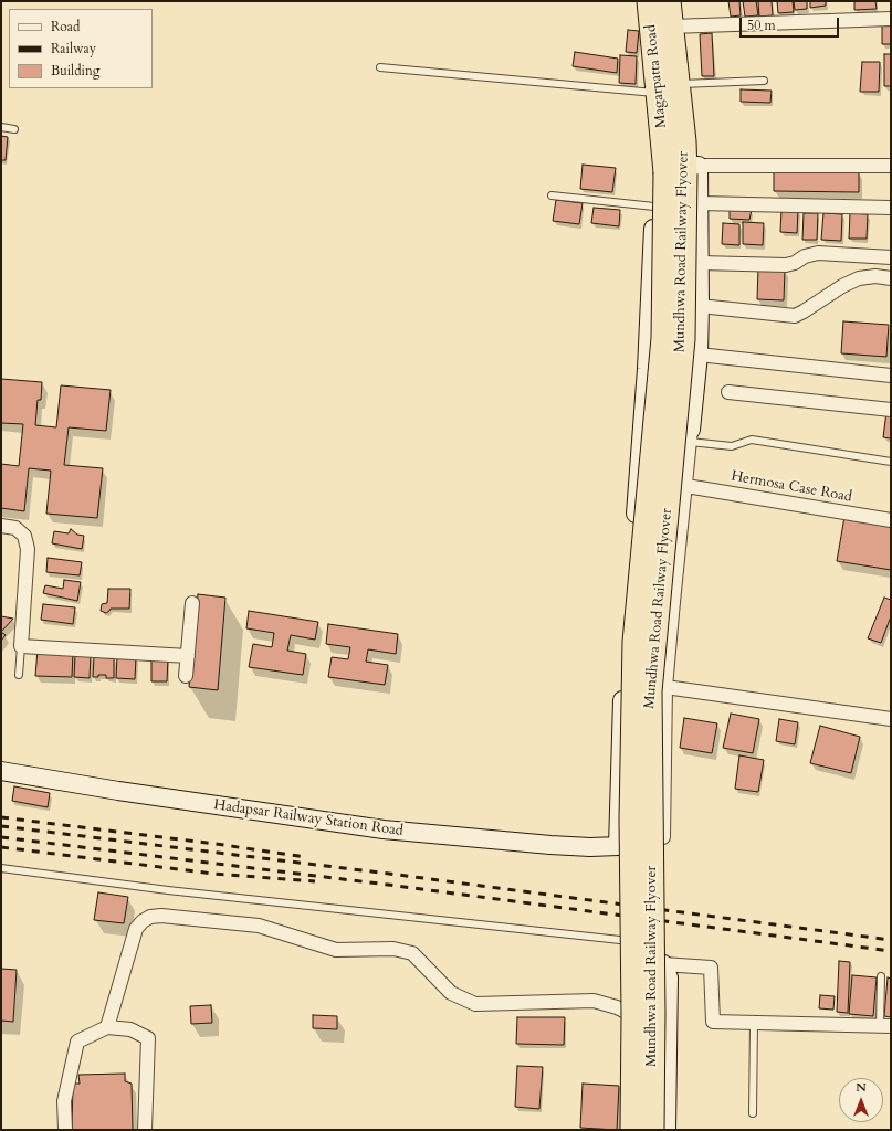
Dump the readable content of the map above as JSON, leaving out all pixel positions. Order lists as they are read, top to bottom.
{
  "streets": {
    "highway": ["Magarpatta Road", "Mundhwa Road Railway Flyover"],
    "street": ["Hermosa Case Road", "Hadapsar Railway Station Road"]
  },
  "crossings": [
    ["Magarpatta Road", "Mundhwa Road Railway Flyover"]
  ],
  "legend": ["Road", "Railway", "Building"],
  "scale_bar": "50 m",
  "north": "top"
}
